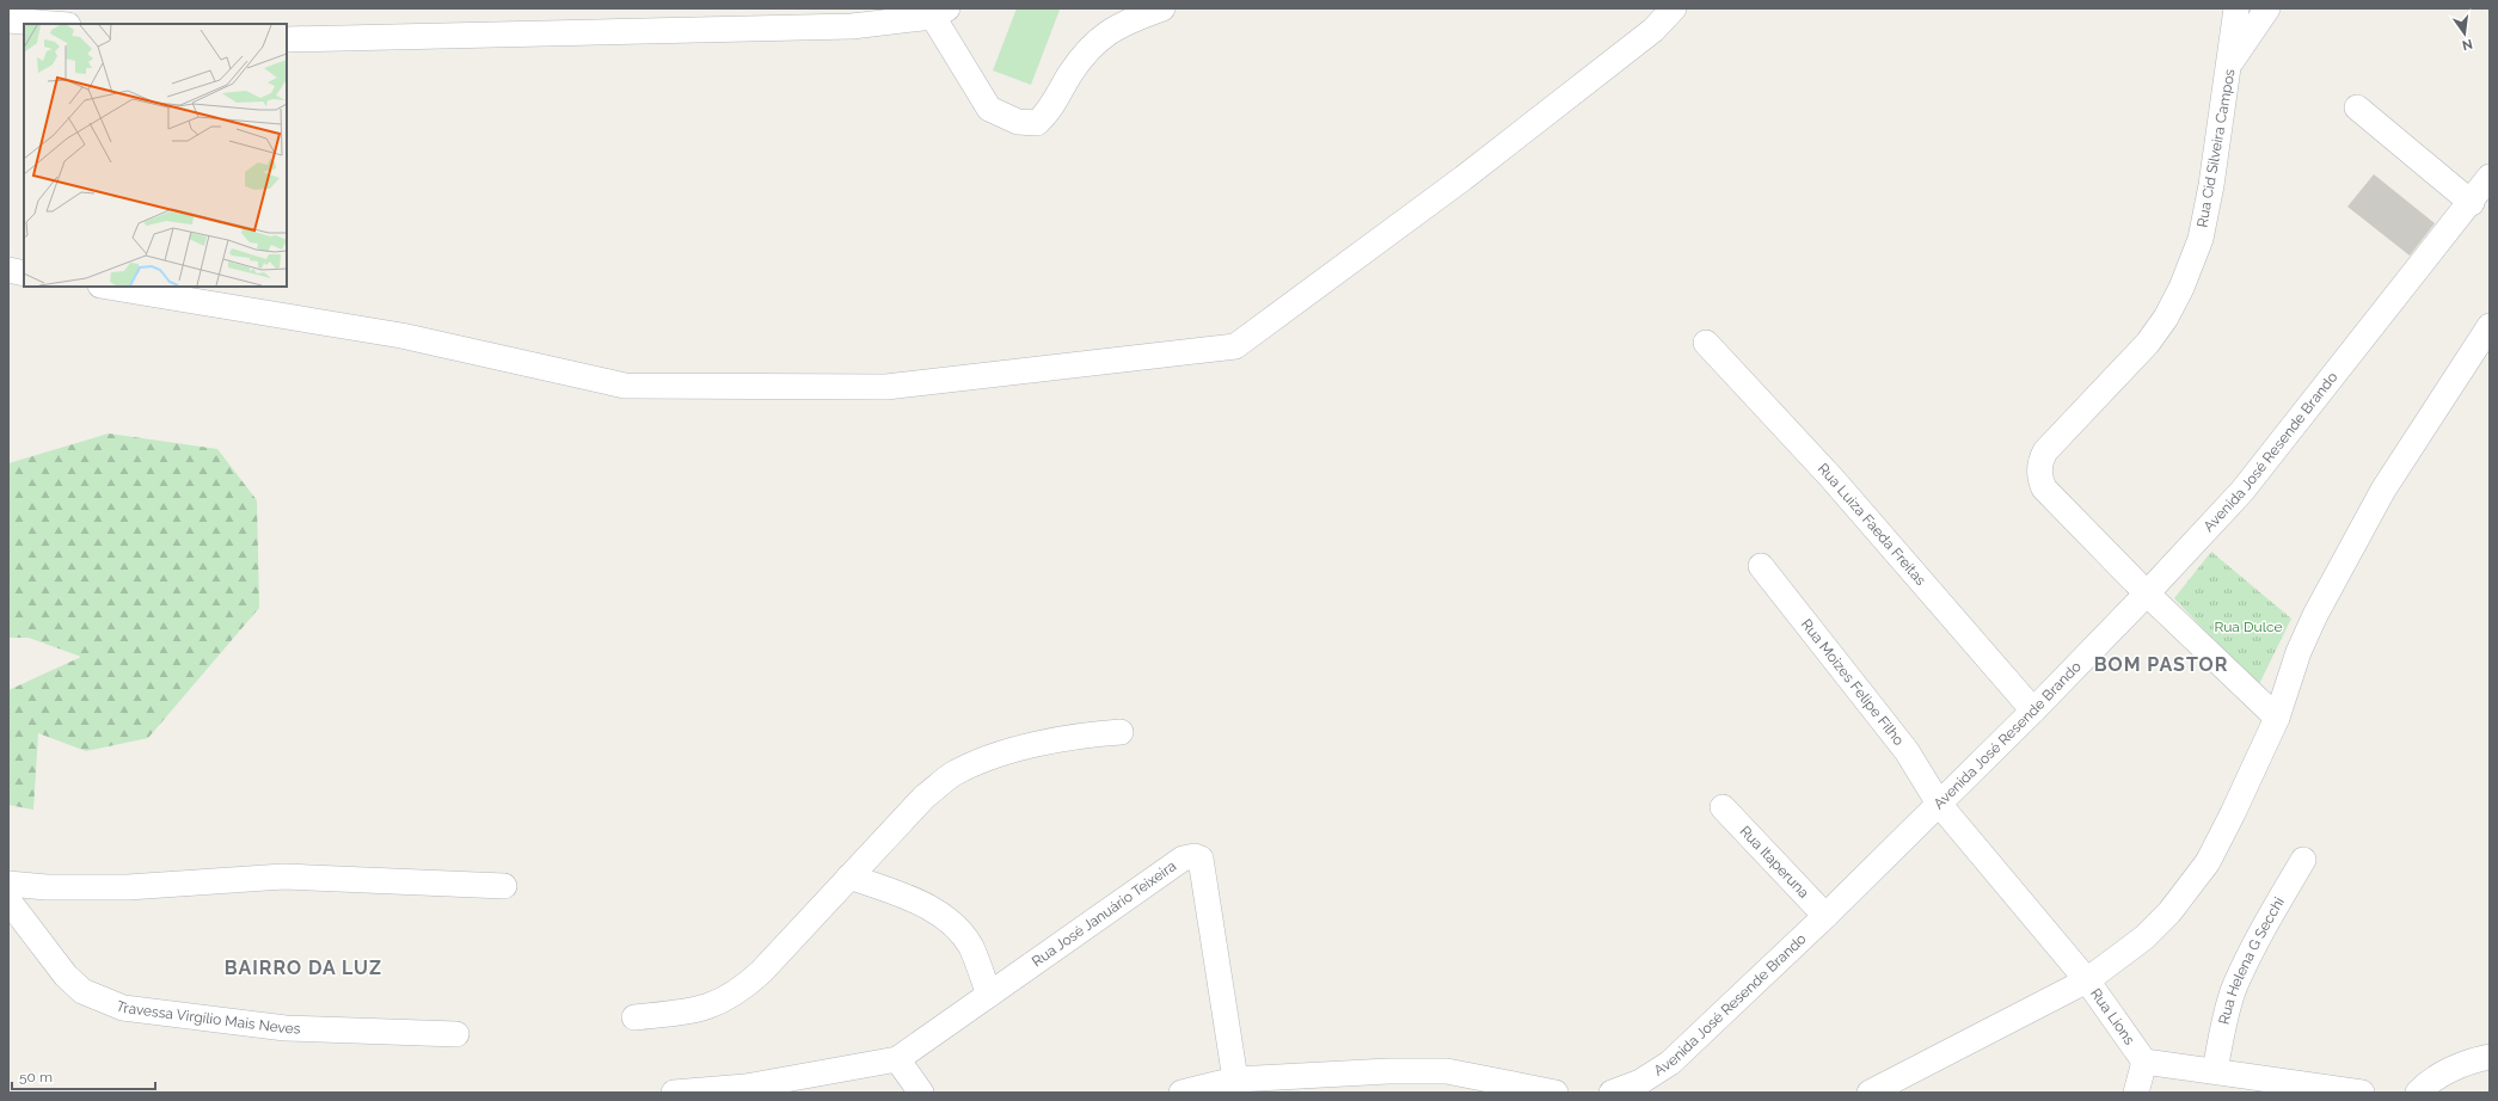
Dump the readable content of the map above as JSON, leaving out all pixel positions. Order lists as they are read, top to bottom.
{
  "streets": {
    "street": [
      "Rua Cid Silveira Campos",
      "Avenida José Resende Brando",
      "Rua Luiza Faeda Freitas",
      "Rua Moizes Felipe Filho",
      "Rua Itaperuna",
      "Rua José Januário Teixeira",
      "Rua Helena G Secchi",
      "Travessa Virgílio Mais Neves",
      "Rua Lions"
    ]
  },
  "crossings": [
    ["Rua Cid Silveira Campos", "Avenida José Resende Brando"],
    ["Avenida José Resende Brando", "Rua Luiza Faeda Freitas"],
    ["Avenida José Resende Brando", "Rua Moizes Felipe Filho"],
    ["Avenida José Resende Brando", "Rua Itaperuna"],
    ["Avenida José Resende Brando", "Rua Lions"],
    ["Rua Moizes Felipe Filho", "Rua Lions"]
  ],
  "districts": ["BOM PASTOR", "BAIRRO DA LUZ"],
  "parks": ["Rua Dulce"],
  "scale_bar": "50 m",
  "north": "bottom"
}
